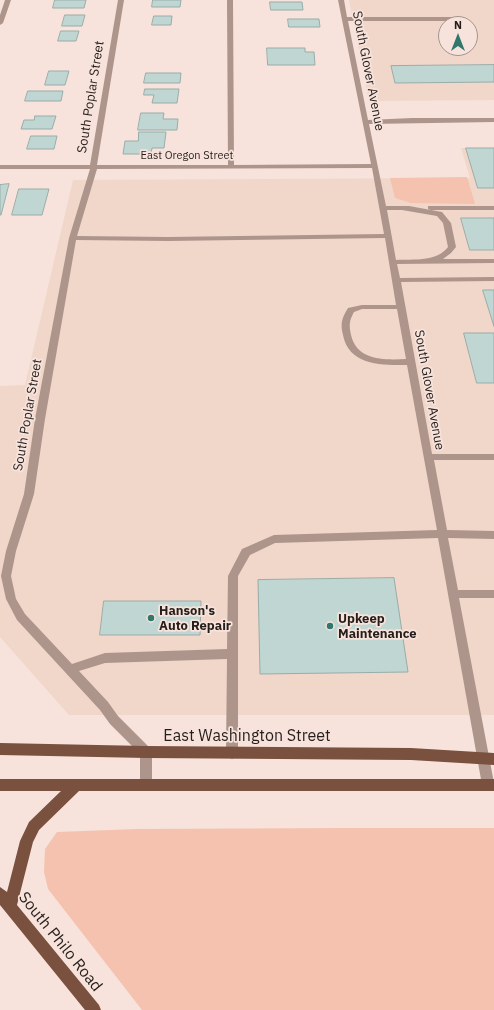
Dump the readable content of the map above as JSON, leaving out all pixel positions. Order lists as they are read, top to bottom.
{
  "streets": {
    "main road": ["East Washington Street", "South Philo Road"],
    "street": ["South Glover Avenue", "South Poplar Street", "East Oregon Street"]
  },
  "crossings": [
    ["South Glover Avenue", "East Oregon Street"],
    ["South Glover Avenue", "East Washington Street"],
    ["South Poplar Street", "East Oregon Street"],
    ["South Poplar Street", "East Washington Street"]
  ],
  "places": ["Hanson's Auto Repair", "Upkeep Maintenance"],
  "north": "top"
}
